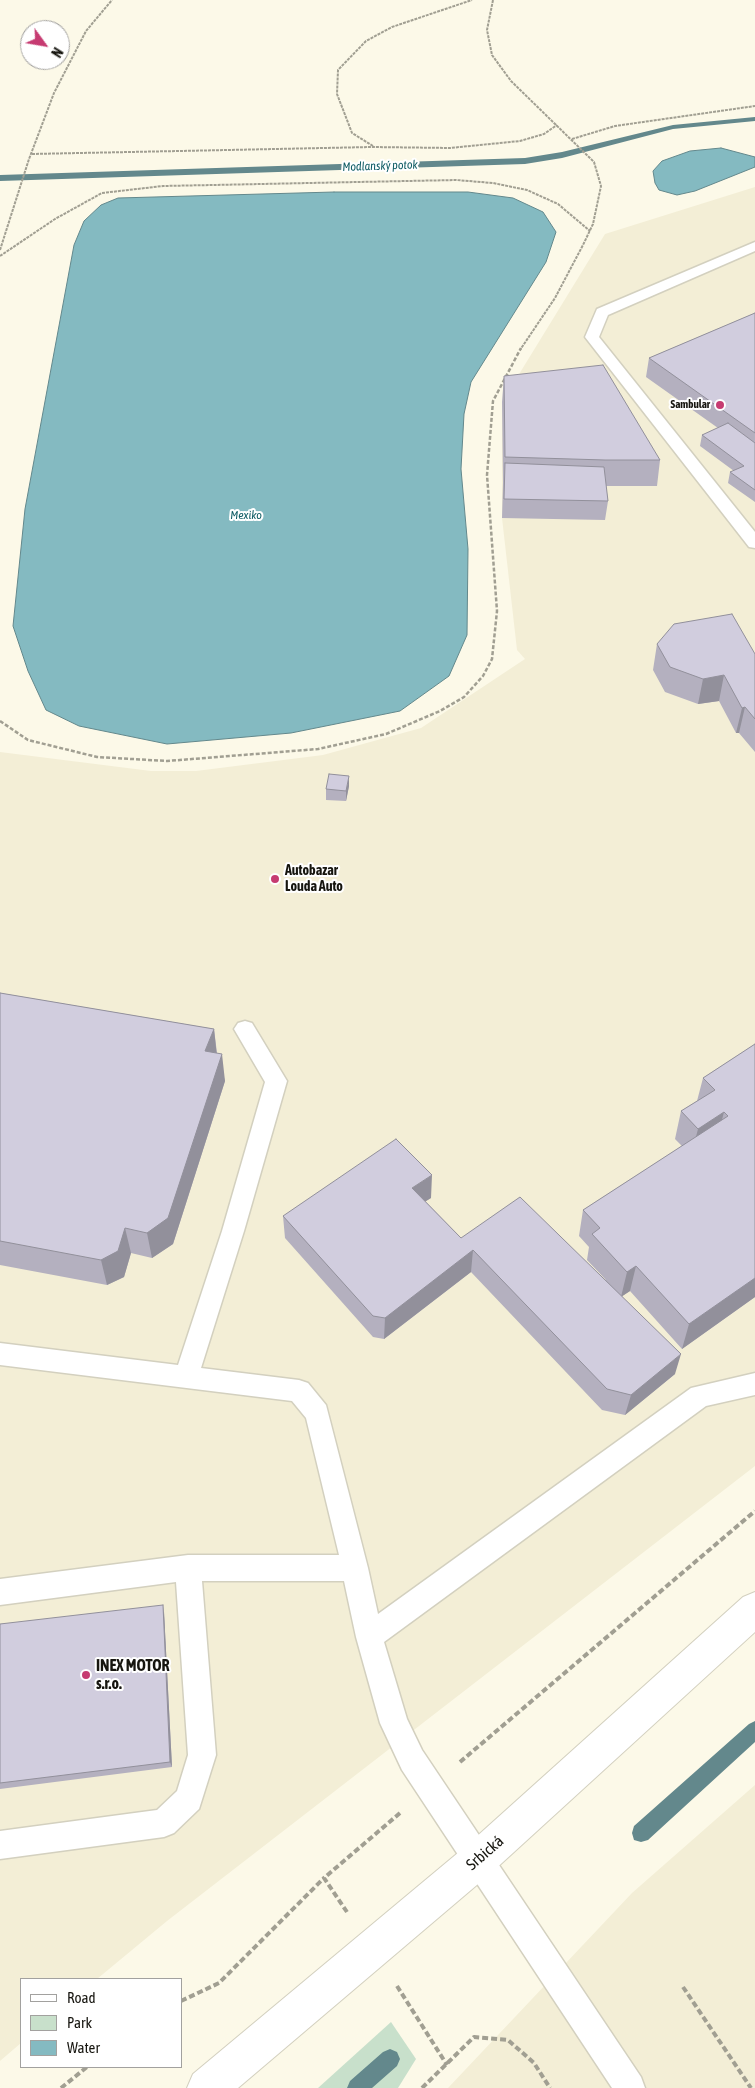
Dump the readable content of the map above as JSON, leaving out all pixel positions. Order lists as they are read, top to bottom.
{
  "streets": {
    "street": ["Srbická"]
  },
  "water": ["Modlanský potok", "Mexiko"],
  "places": ["Sambular", "Autobazar Louda Auto", "INEX MOTOR s.r.o."],
  "legend": ["Road", "Park", "Water"],
  "north": "bottom right"
}
